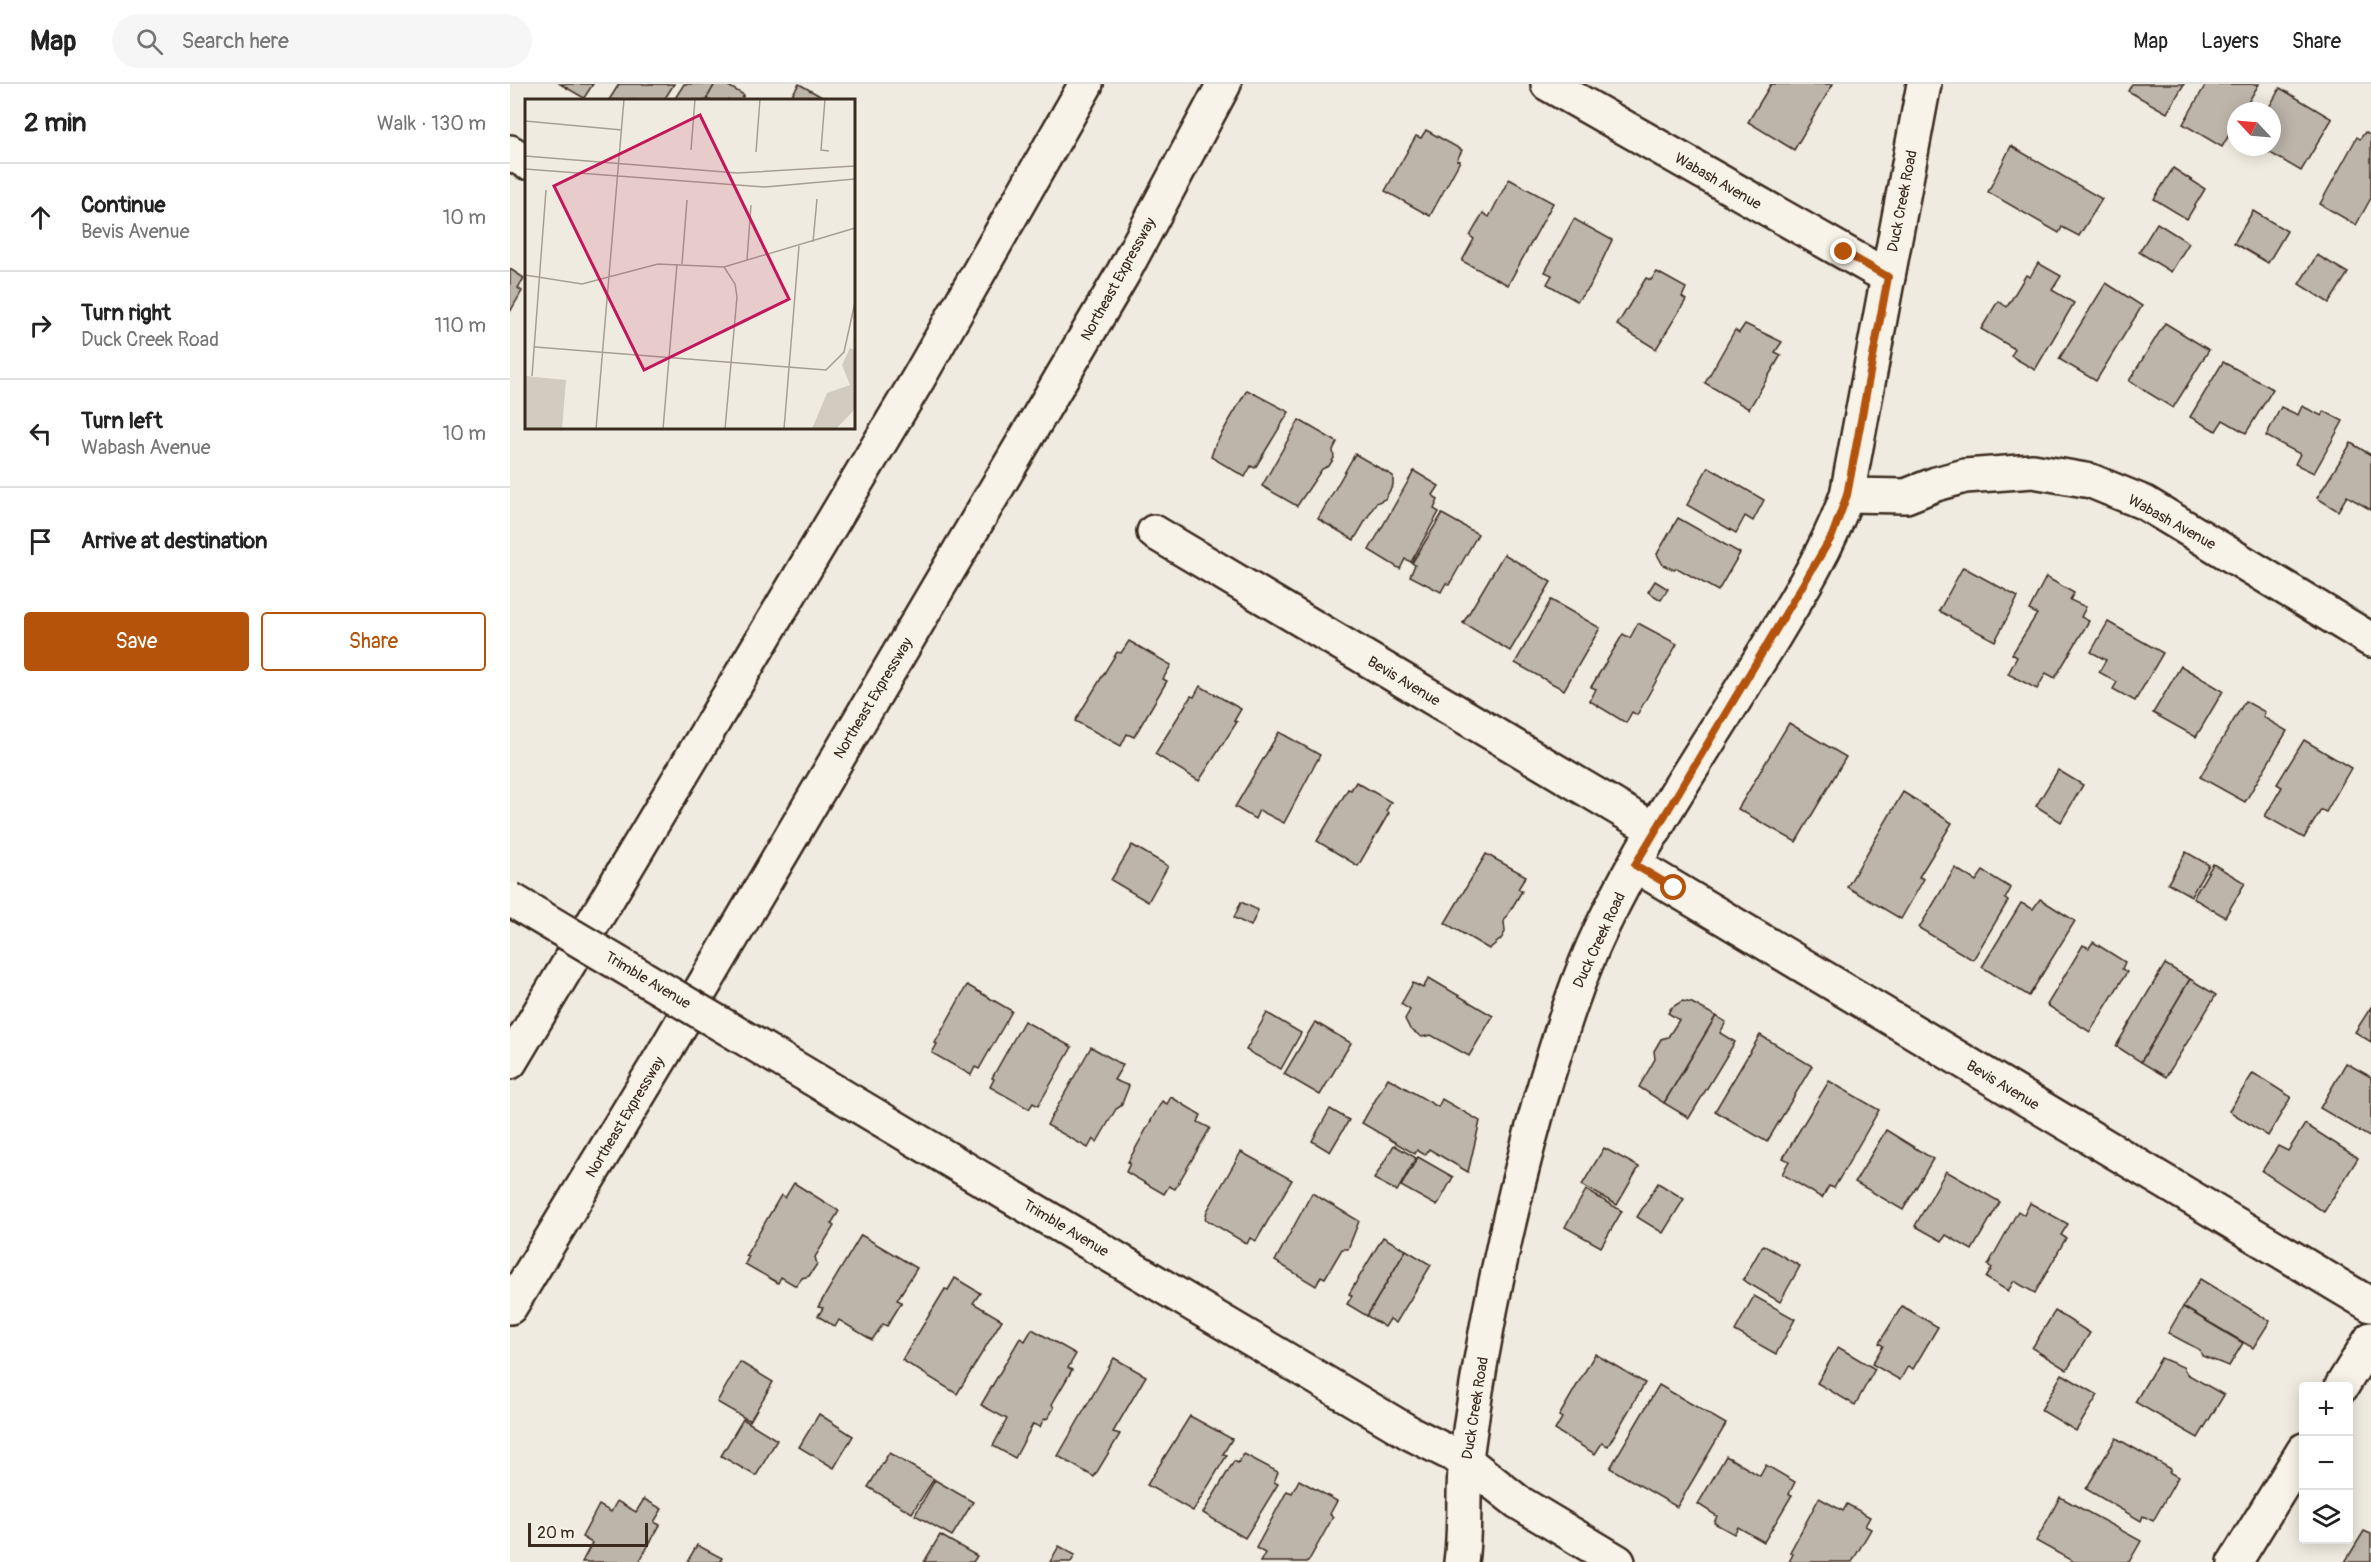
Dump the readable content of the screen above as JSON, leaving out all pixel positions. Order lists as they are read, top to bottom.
{
  "streets": {
    "main road": [
      "Wabash Avenue",
      "Duck Creek Road",
      "Northeast Expressway",
      "Bevis Avenue",
      "Trimble Avenue"
    ]
  },
  "crossings": [
    ["Wabash Avenue", "Duck Creek Road"],
    ["Duck Creek Road", "Bevis Avenue"],
    ["Duck Creek Road", "Trimble Avenue"]
  ],
  "scale_bar": "20 m",
  "north": "top left",
  "page": {
    "header": "Map",
    "search": "Search here",
    "nav": ["Map", "Layers", "Share"],
    "heading": ["2 min", "Walk · 130 m"],
    "list": [
      ["Continue", "Bevis Avenue", "10 m"],
      ["Turn right", "Duck Creek Road", "110 m"],
      ["Turn left", "Wabash Avenue", "10 m"],
      "Arrive at destination"
    ],
    "buttons": ["Save", "Share"],
    "map_buttons": ["+", "−"],
    "scale": "20 m"
  }
}
